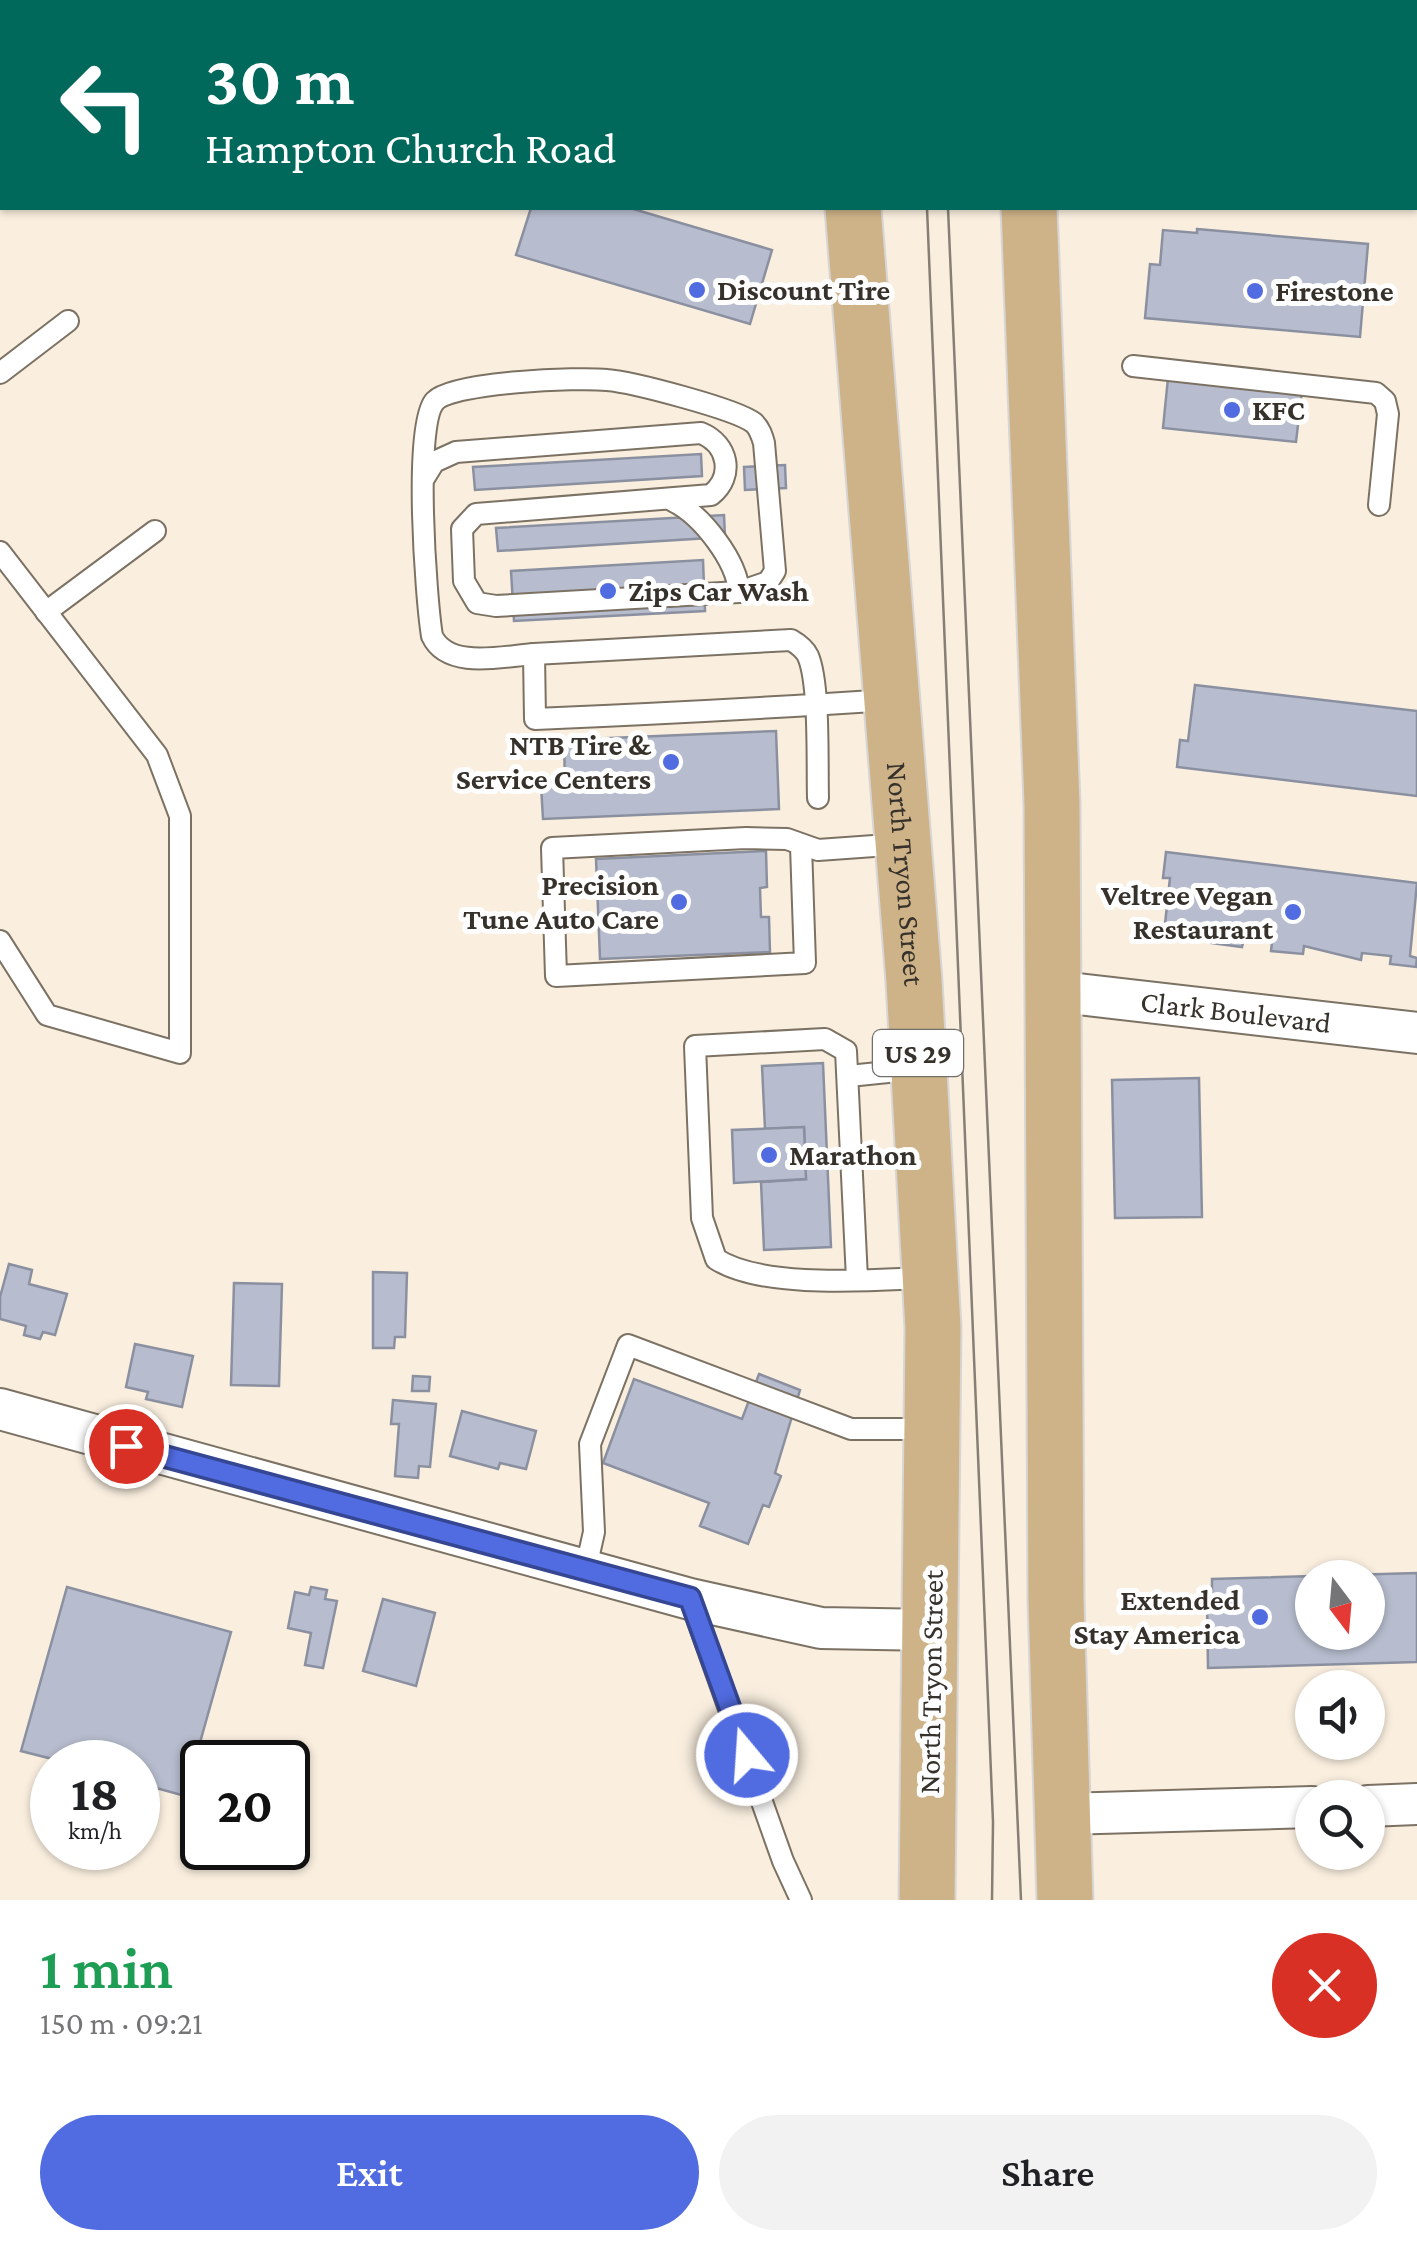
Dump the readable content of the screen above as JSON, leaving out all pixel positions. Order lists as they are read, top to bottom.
{
  "streets": {
    "main road": ["North Tryon Street", "US 29"],
    "street": ["Clark Boulevard"]
  },
  "places": [
    "Discount Tire",
    "Firestone",
    "KFC",
    "Zips Car Wash",
    "NTB Tire & Service Centers",
    "Precision Tune Auto Care",
    "Veltree Vegan Restaurant",
    "Marathon",
    "Extended Stay America"
  ],
  "north": "bottom",
  "page": {
    "turn": ["30 m", "Hampton Church Road"],
    "speed": "18 km/h",
    "limit": "20",
    "heading": ["1 min", "150 m · 09:21"],
    "buttons": ["Exit", "Share"]
  }
}
